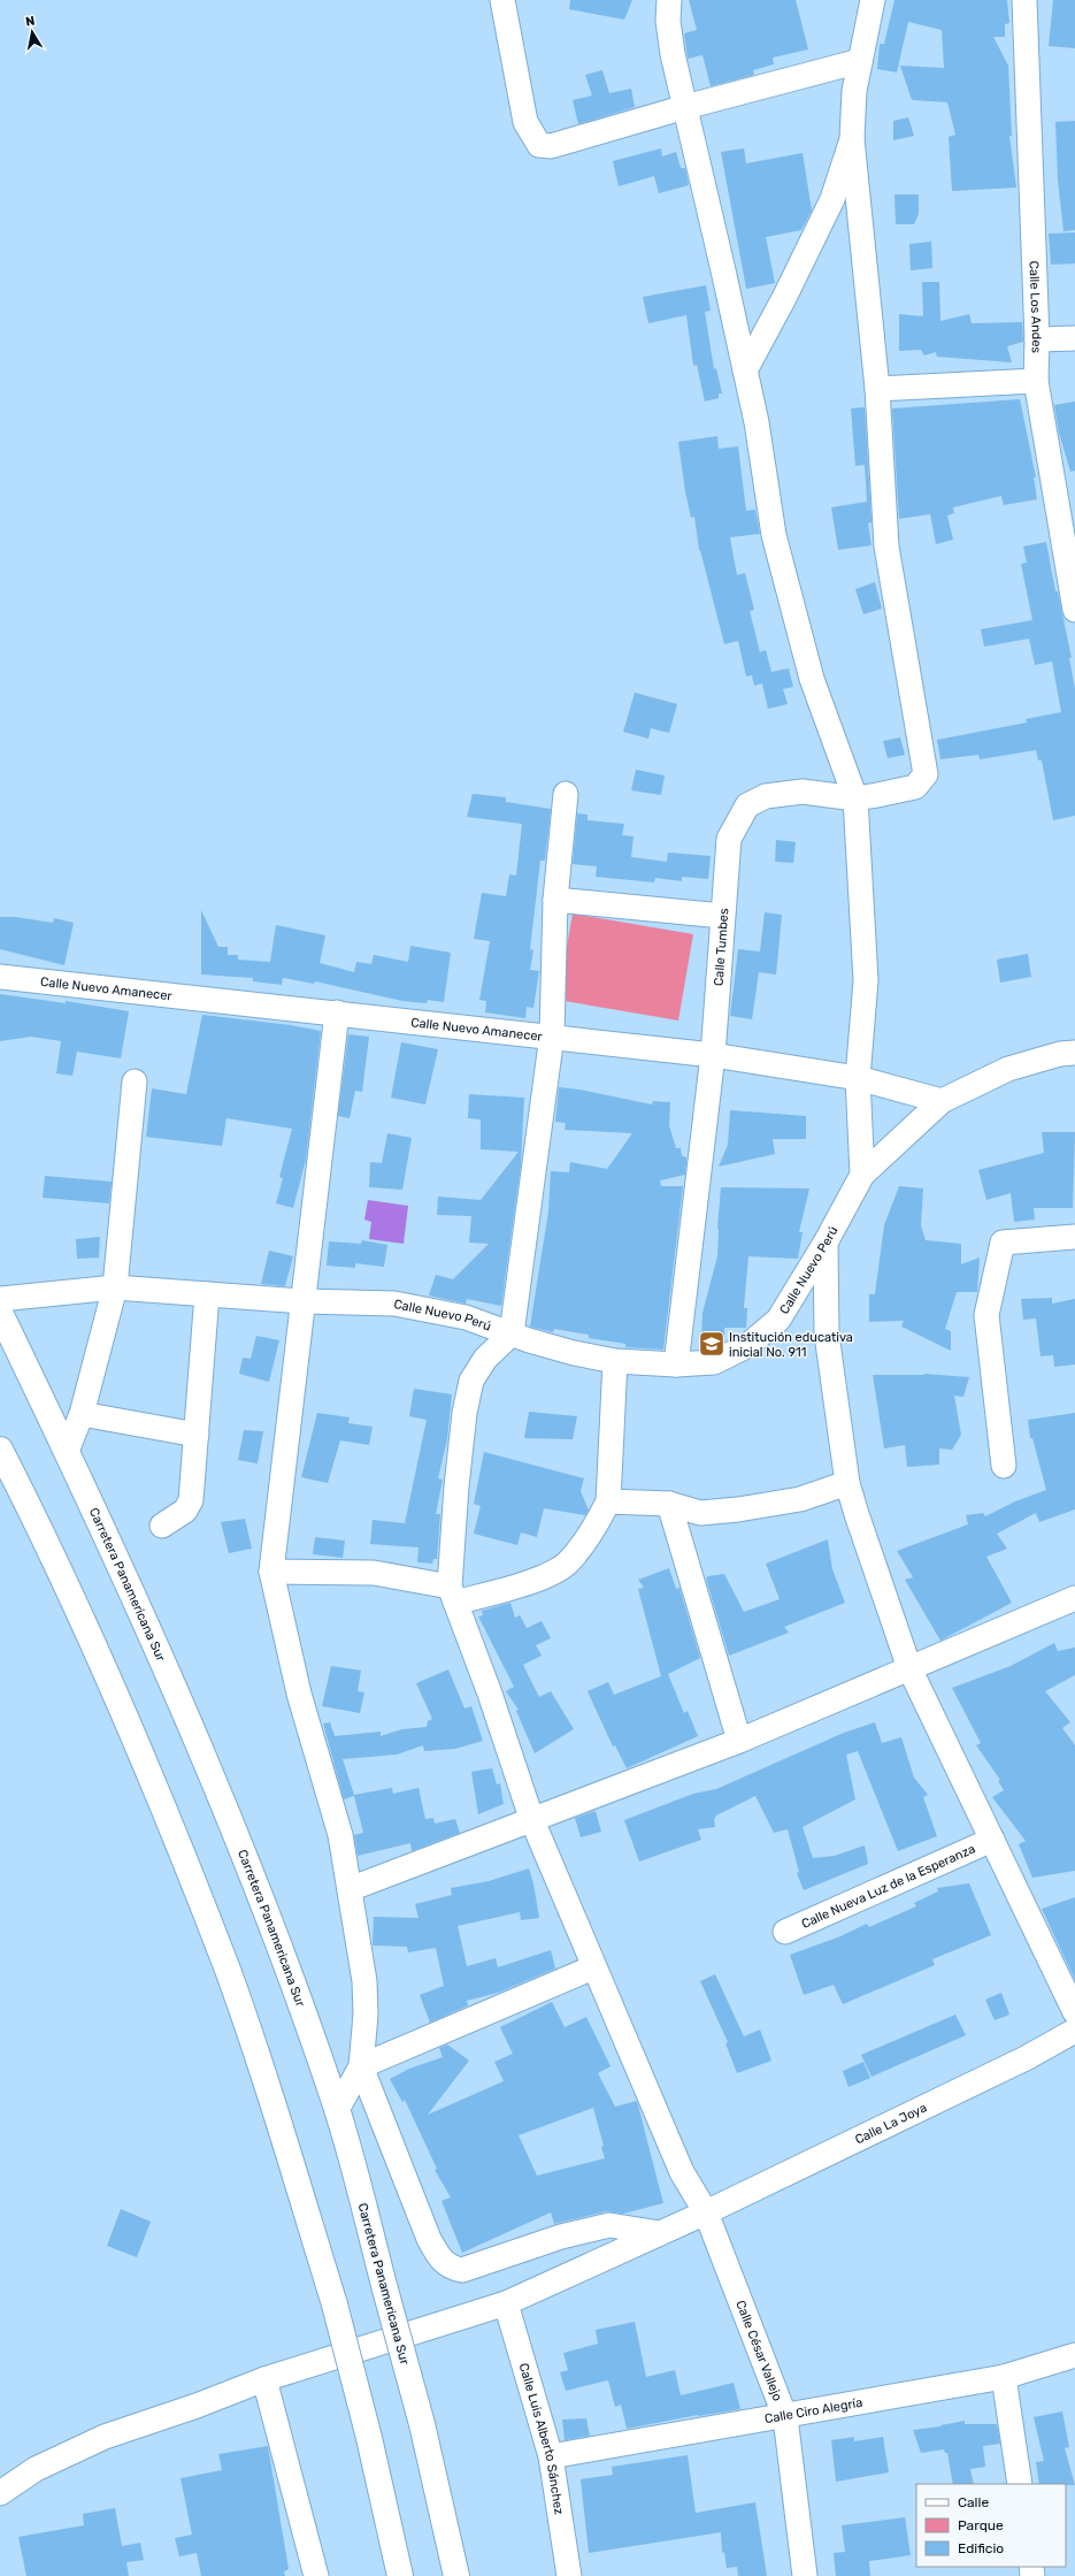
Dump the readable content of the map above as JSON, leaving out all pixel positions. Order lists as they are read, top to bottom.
{
  "streets": {
    "highway": ["Carretera Panamericana Sur"],
    "street": [
      "Calle Los Andes",
      "Calle Tumbes",
      "Calle Nuevo Amanecer",
      "Calle Nuevo Perú",
      "Calle Nueva Luz de la Esperanza",
      "Calle La Joya",
      "Calle César Vallejo",
      "Calle Ciro Alegría",
      "Calle Luis Alberto Sánchez"
    ]
  },
  "crossings": [
    ["Calle Tumbes", "Calle Nuevo Amanecer"],
    ["Calle Tumbes", "Calle Nuevo Perú"],
    ["Calle Nuevo Amanecer", "Calle Nuevo Perú"],
    ["Calle La Joya", "Calle César Vallejo"],
    ["Calle La Joya", "Calle Luis Alberto Sánchez"],
    ["Calle César Vallejo", "Calle Ciro Alegría"],
    ["Calle Ciro Alegría", "Calle Luis Alberto Sánchez"]
  ],
  "places": {
    "school or university": ["Institución educativa inicial No. 911"]
  },
  "legend": ["Calle", "Parque", "Edificio"],
  "north": "top"
}
